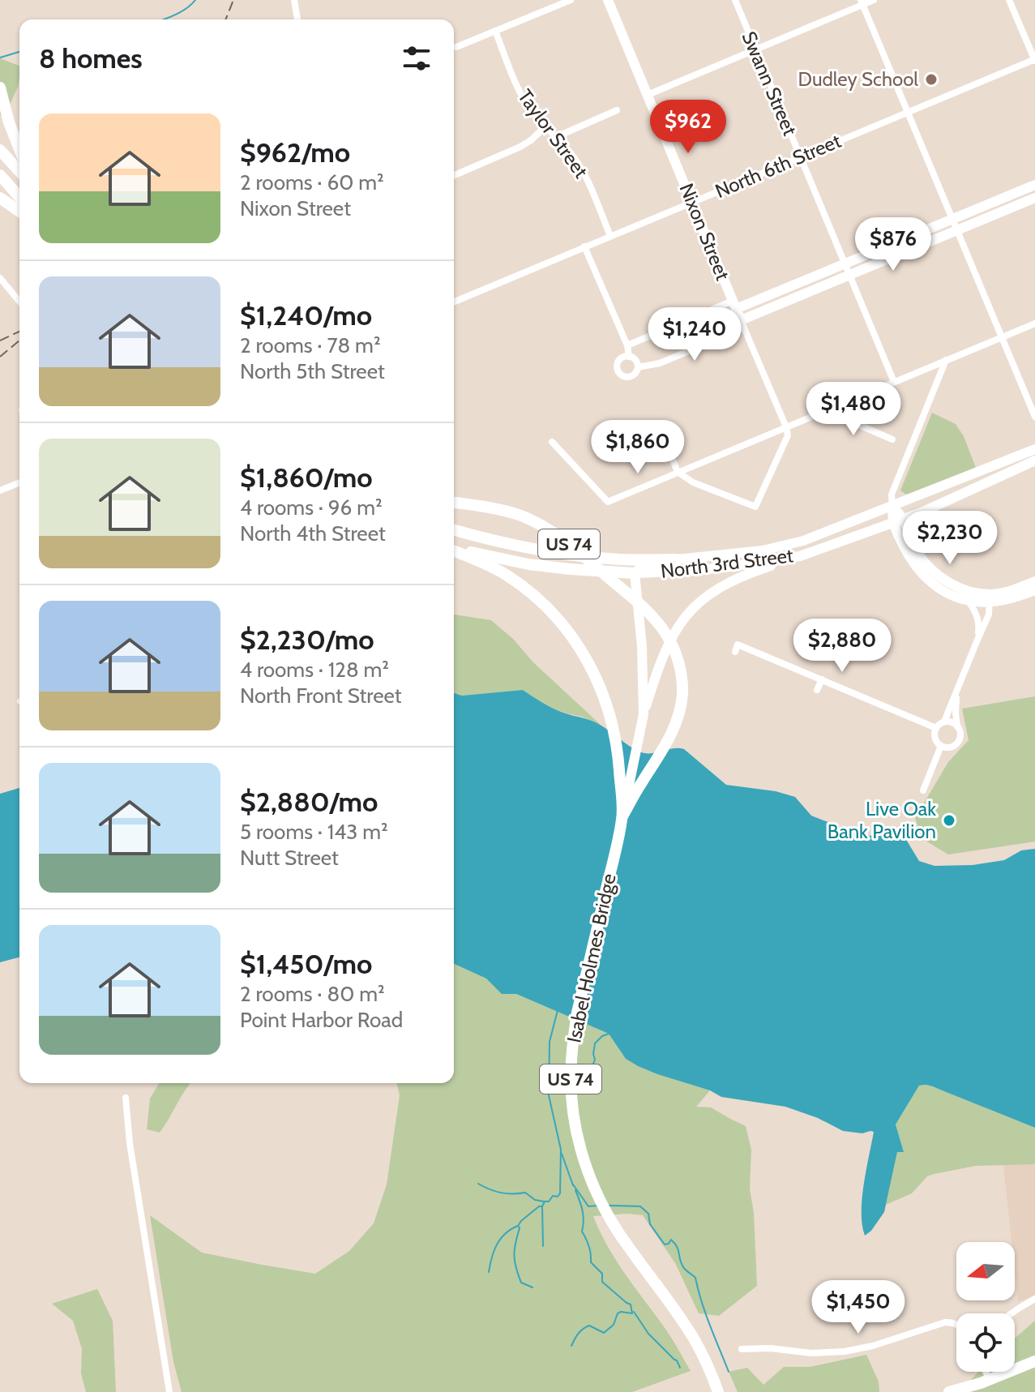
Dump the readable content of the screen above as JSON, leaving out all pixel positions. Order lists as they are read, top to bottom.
{
  "streets": {
    "highway": ["US 74", "Isabel Holmes Bridge"],
    "main road": ["Nixon Street", "North 3rd Street"],
    "street": ["Swann Street", "Taylor Street", "North 6th Street"]
  },
  "crossings": [
    ["Swann Street", "North 6th Street"],
    ["Taylor Street", "North 6th Street"],
    ["North 6th Street", "Nixon Street"],
    ["US 74", "Isabel Holmes Bridge"],
    ["North 3rd Street", "Isabel Holmes Bridge"]
  ],
  "places": ["Dudley School", "Live Oak Bank Pavilion"],
  "north": "left",
  "page": {
    "heading": "8 homes",
    "list": [
      {
        "name": "$962/mo",
        "note": "2 rooms · 60 m² · Nixon Street"
      },
      {
        "name": "$1,240/mo",
        "note": "2 rooms · 78 m² · North 5th Street"
      },
      {
        "name": "$1,860/mo",
        "note": "4 rooms · 96 m² · North 4th Street"
      },
      {
        "name": "$2,230/mo",
        "note": "4 rooms · 128 m² · North Front Street"
      },
      {
        "name": "$2,880/mo",
        "note": "5 rooms · 143 m² · Nutt Street"
      },
      {
        "name": "$1,450/mo",
        "note": "2 rooms · 80 m² · Point Harbor Road"
      }
    ],
    "price": [
      "$962",
      "$876",
      "$1,240",
      "$1,480",
      "$1,860",
      "$2,230",
      "$2,880",
      "$1,450"
    ]
  }
}
